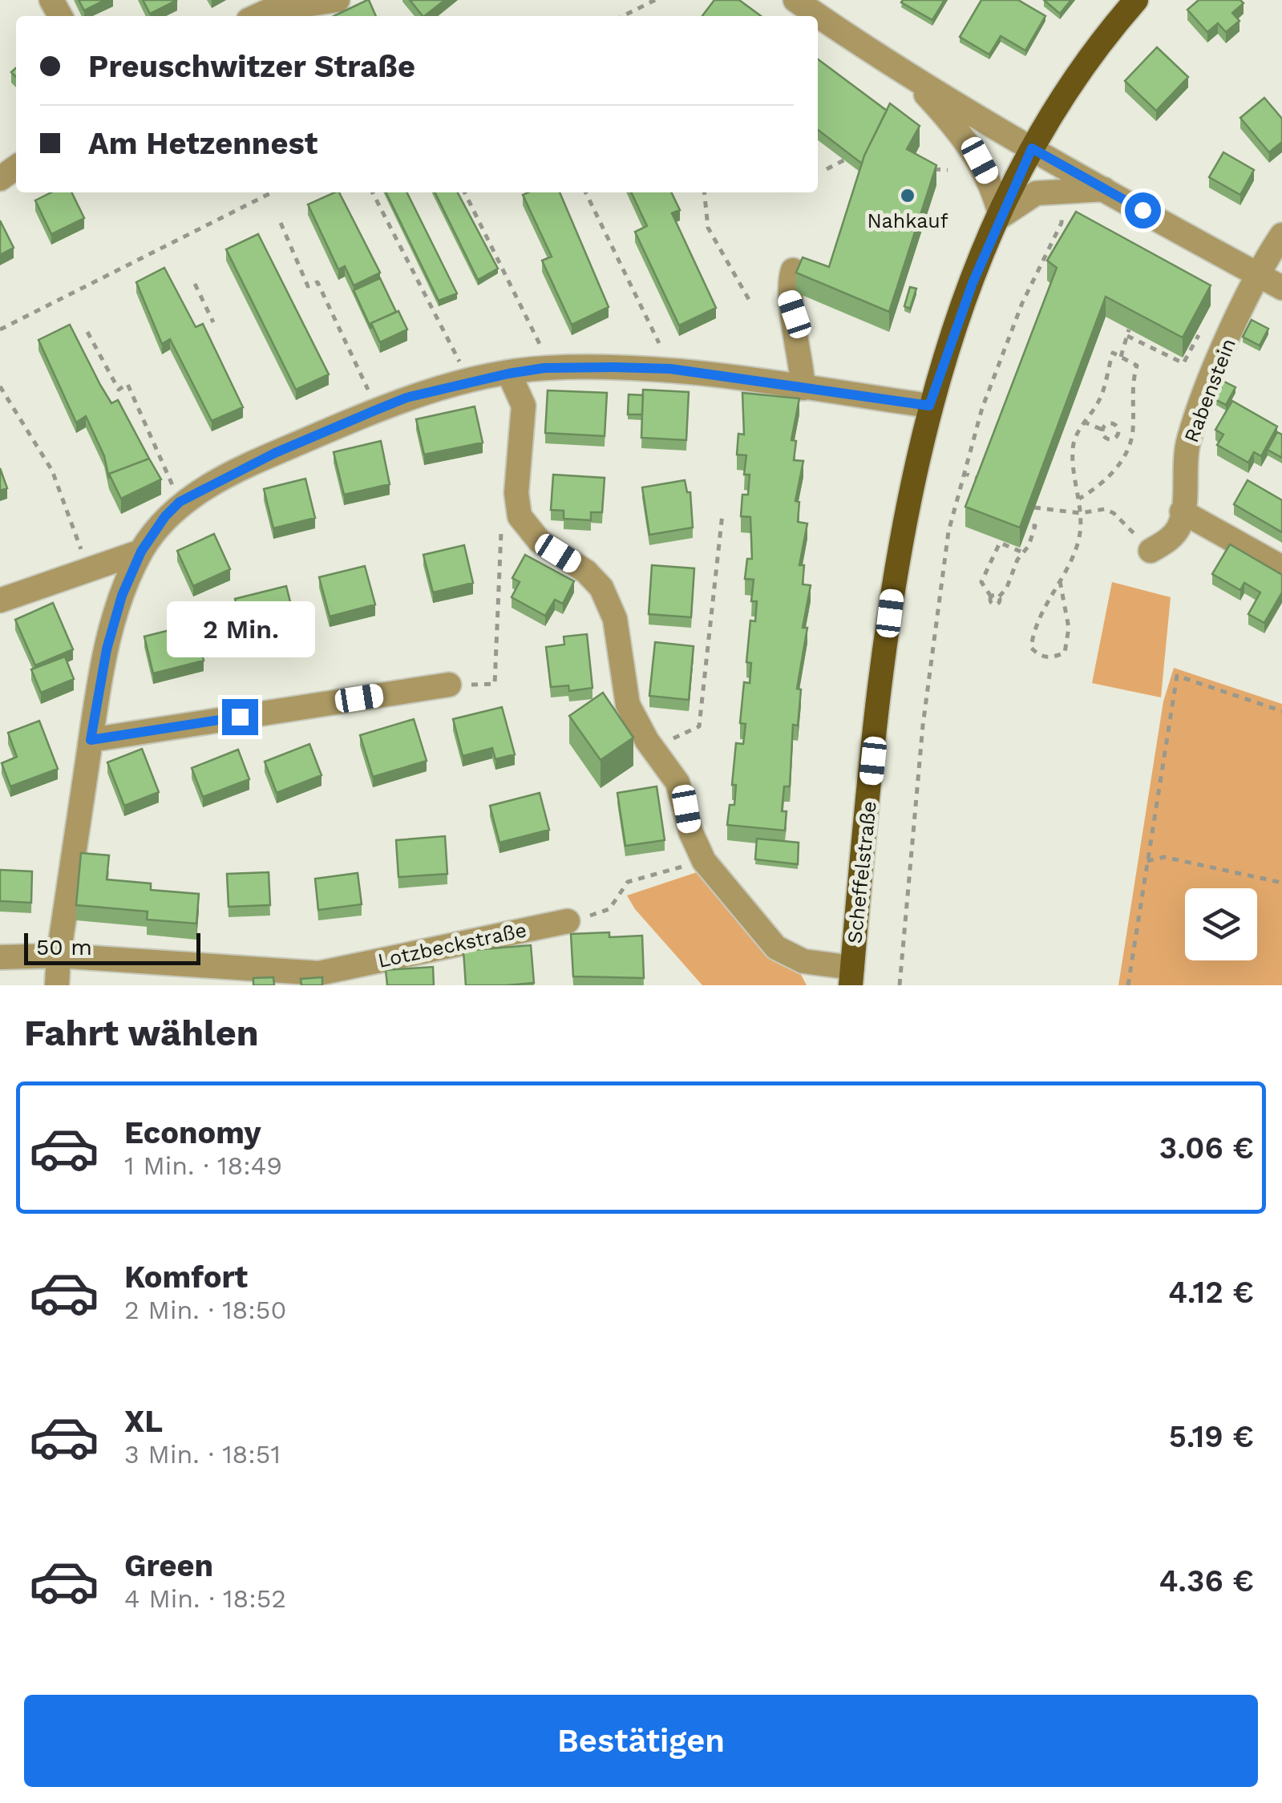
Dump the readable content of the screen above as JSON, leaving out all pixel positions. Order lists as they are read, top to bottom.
{
  "streets": {
    "main road": ["Scheffelstraße"],
    "street": ["Rabenstein", "Lotzbeckstraße"]
  },
  "places": ["Nahkauf"],
  "scale_bar": "50 m",
  "page": {
    "banner": ["Preuschwitzer Straße", "Am Hetzennest"],
    "bubble": "2 Min.",
    "scale": "50 m",
    "heading": "Fahrt wählen",
    "list": [
      {
        "name": "Economy",
        "note": "1 Min. · 18:49",
        "value": "3.06 €"
      },
      {
        "name": "Komfort",
        "note": "2 Min. · 18:50",
        "value": "4.12 €"
      },
      {
        "name": "XL",
        "note": "3 Min. · 18:51",
        "value": "5.19 €"
      },
      {
        "name": "Green",
        "note": "4 Min. · 18:52",
        "value": "4.36 €"
      }
    ],
    "buttons": "Bestätigen"
  }
}
